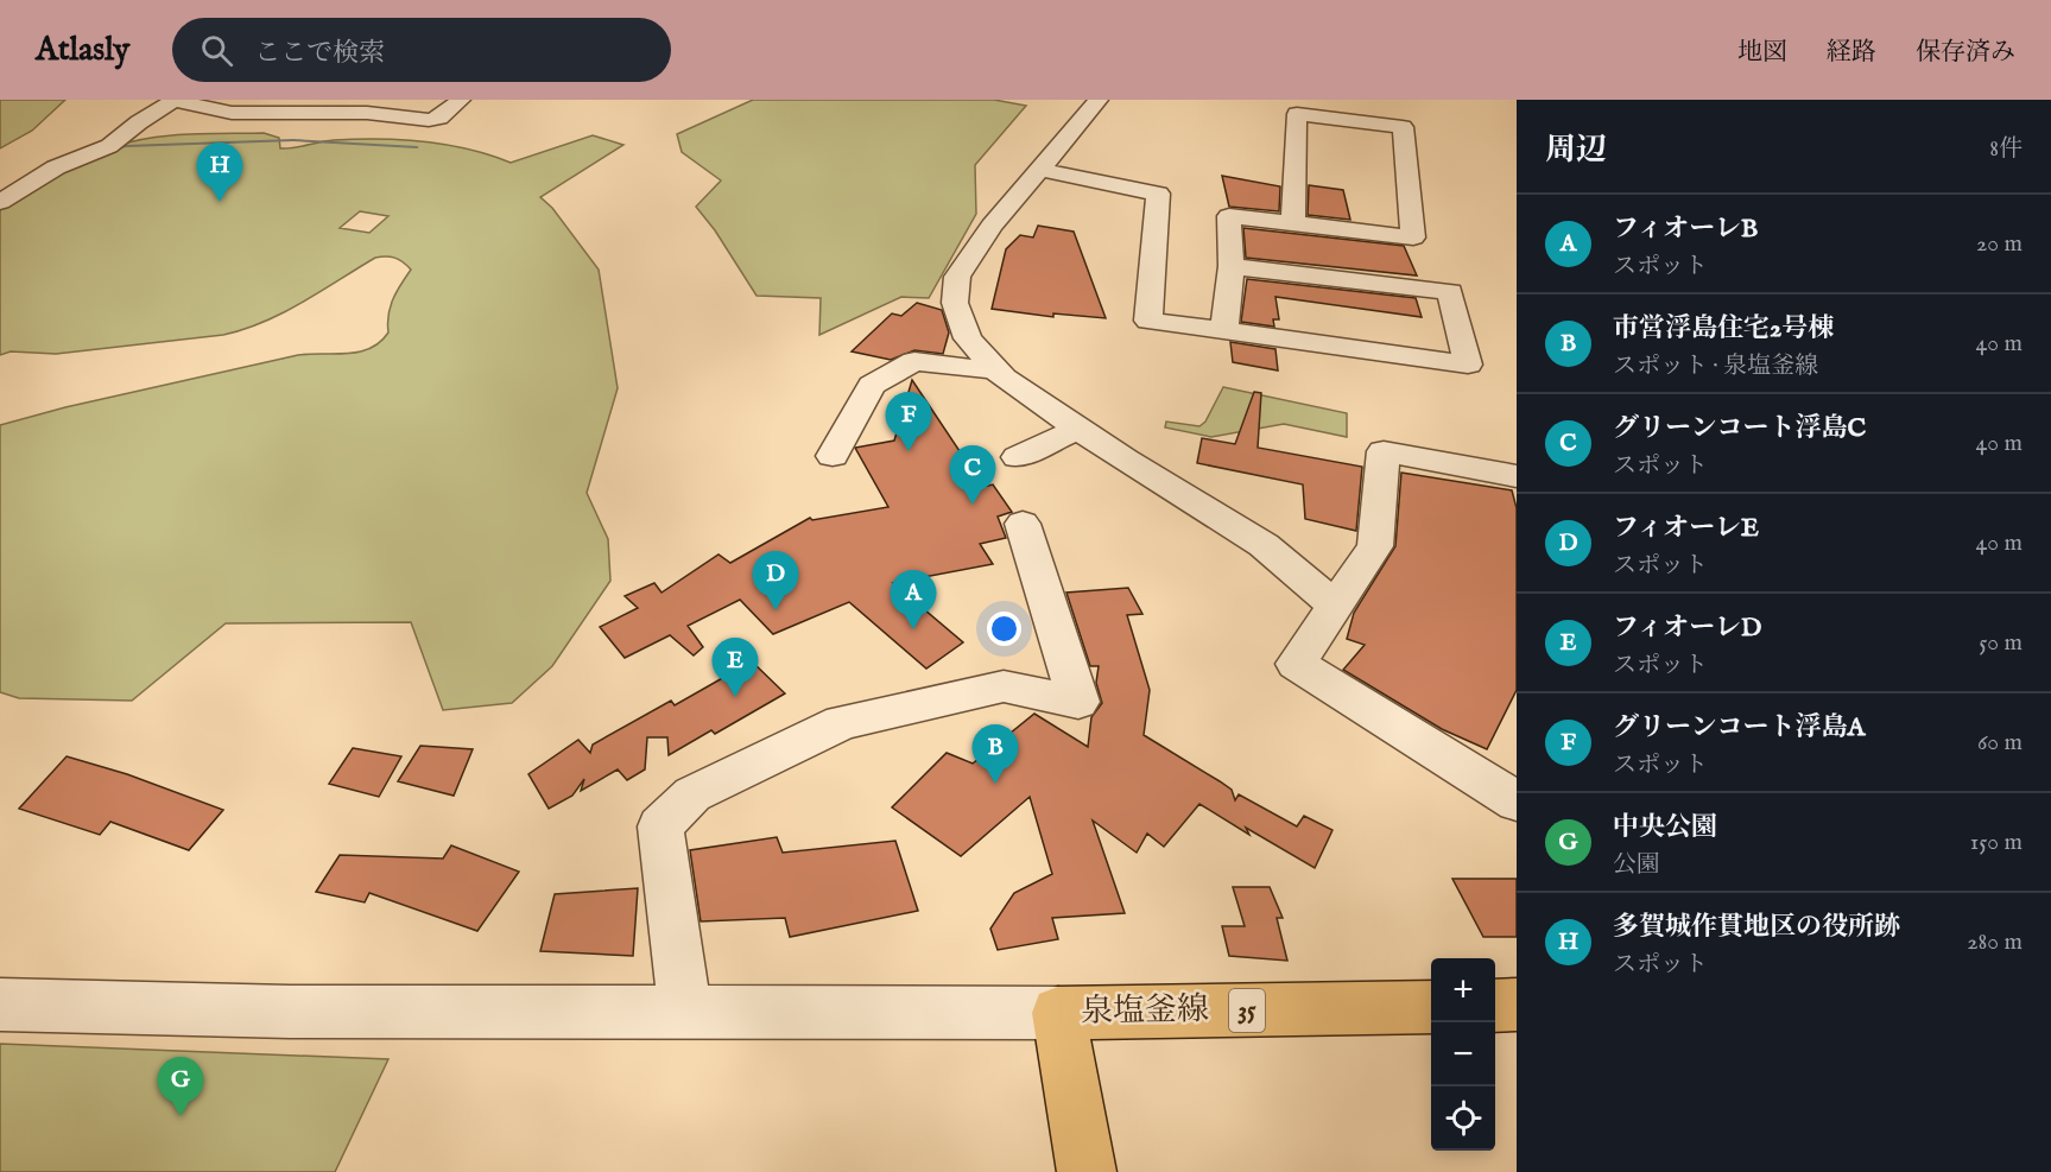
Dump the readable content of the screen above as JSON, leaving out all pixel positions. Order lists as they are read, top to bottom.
{
  "streets": {
    "main road": ["35", "泉塩釜線"]
  },
  "page": {
    "header": "Atlasly",
    "search": "ここで検索",
    "nav": ["地図", "経路", "保存済み"],
    "heading": ["周辺", "8件"],
    "pins": [
      "H",
      "F",
      "C",
      "D",
      "A",
      "E",
      "B",
      "G"
    ],
    "list": [
      {
        "mark": "A",
        "name": "フィオーレB",
        "note": "スポット",
        "value": "20 m"
      },
      {
        "mark": "B",
        "name": "市営浮島住宅2号棟",
        "note": "スポット · 泉塩釜線",
        "value": "40 m"
      },
      {
        "mark": "C",
        "name": "グリーンコート浮島C",
        "note": "スポット",
        "value": "40 m"
      },
      {
        "mark": "D",
        "name": "フィオーレE",
        "note": "スポット",
        "value": "40 m"
      },
      {
        "mark": "E",
        "name": "フィオーレD",
        "note": "スポット",
        "value": "50 m"
      },
      {
        "mark": "F",
        "name": "グリーンコート浮島A",
        "note": "スポット",
        "value": "60 m"
      },
      {
        "mark": "G",
        "name": "中央公園",
        "note": "公園",
        "value": "150 m"
      },
      {
        "mark": "H",
        "name": "多賀城作貫地区の役所跡",
        "note": "スポット",
        "value": "280 m"
      }
    ],
    "map_buttons": ["+", "−"]
  }
}
